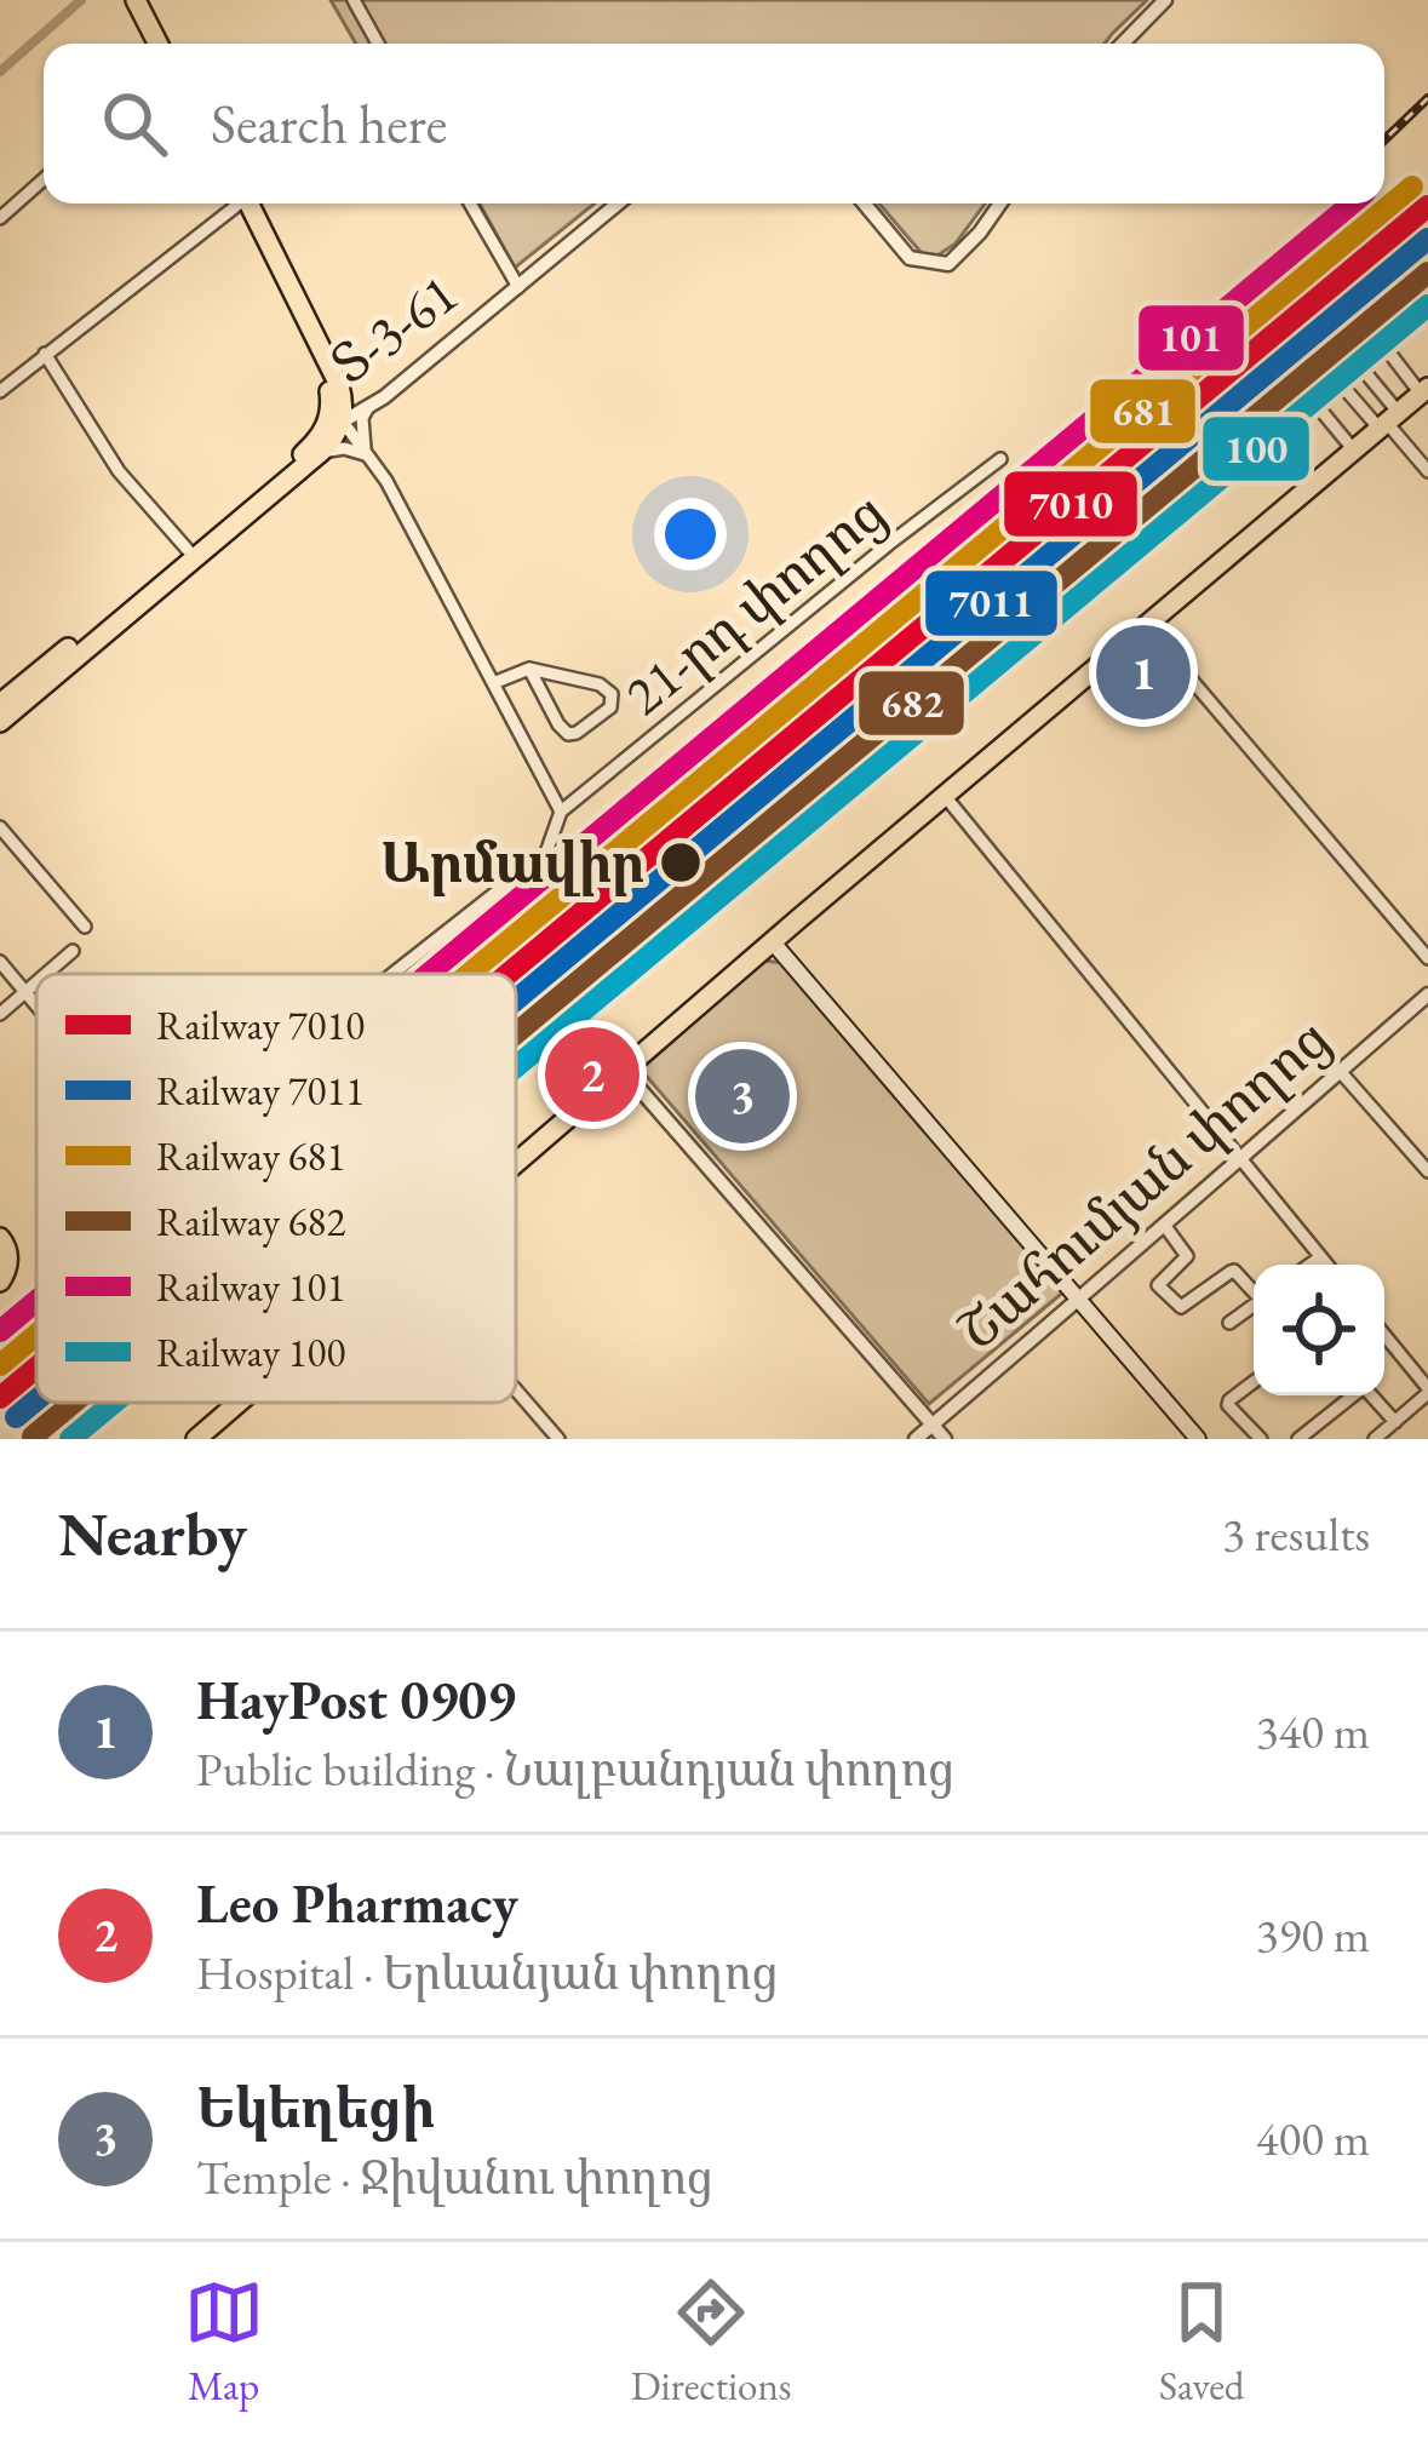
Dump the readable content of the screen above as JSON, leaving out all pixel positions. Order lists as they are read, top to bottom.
{
  "streets": {
    "street": ["Տ-3-61", "21-րդ փողոց", "Շահումյան փողոց"]
  },
  "places": ["Արմավիր"],
  "lines": [
    "rail line 681",
    "rail line 101",
    "rail line 7010",
    "rail line 7011",
    "rail line 682",
    "rail line 100"
  ],
  "legend": [
    "Railway 7010",
    "Railway 7011",
    "Railway 681",
    "Railway 682",
    "Railway 101",
    "Railway 100"
  ],
  "page": {
    "search": "Search here",
    "pins": ["1", "2", "3"],
    "heading": ["Nearby", "3 results"],
    "list": [
      {
        "mark": "1",
        "name": "HayPost 0909",
        "note": "Public building · Նալբանդյան փողոց",
        "value": "340 m"
      },
      {
        "mark": "2",
        "name": "Leo Pharmacy",
        "note": "Hospital · Երևանյան փողոց",
        "value": "390 m"
      },
      {
        "mark": "3",
        "name": "Եկեղեցի",
        "note": "Temple · Ջիվանու փողոց",
        "value": "400 m"
      }
    ],
    "nav": ["Map", "Directions", "Saved"]
  }
}
